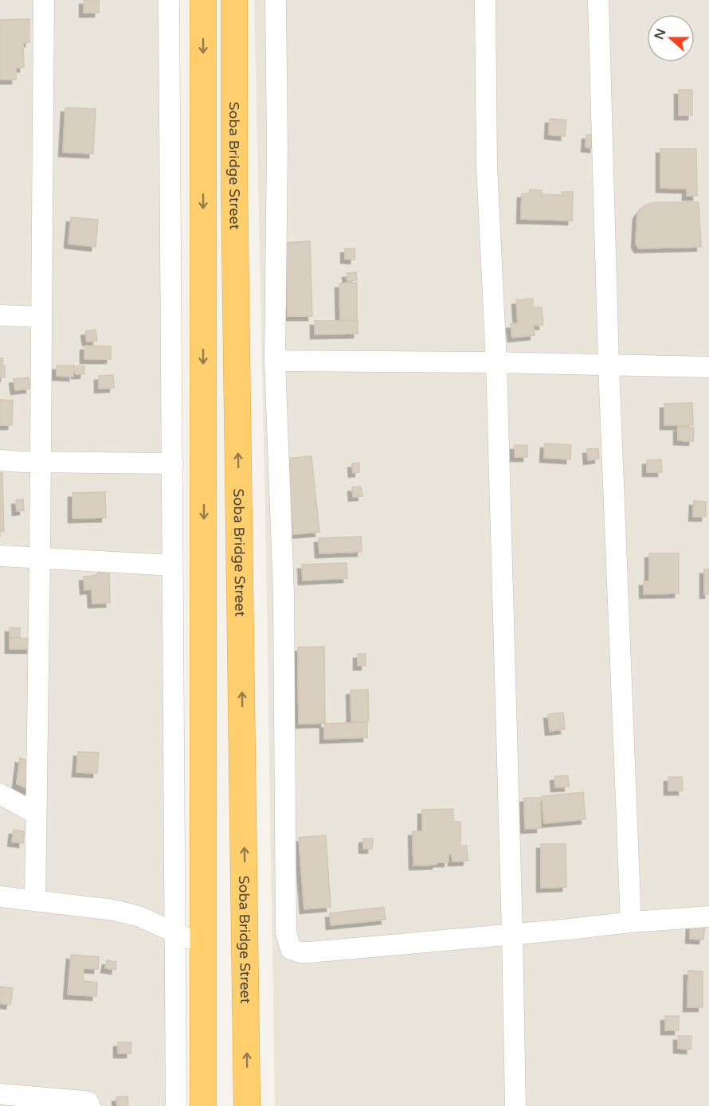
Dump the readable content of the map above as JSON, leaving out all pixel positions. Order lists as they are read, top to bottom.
{
  "streets": {
    "highway": ["Soba Bridge Street"]
  },
  "north": "left"
}
